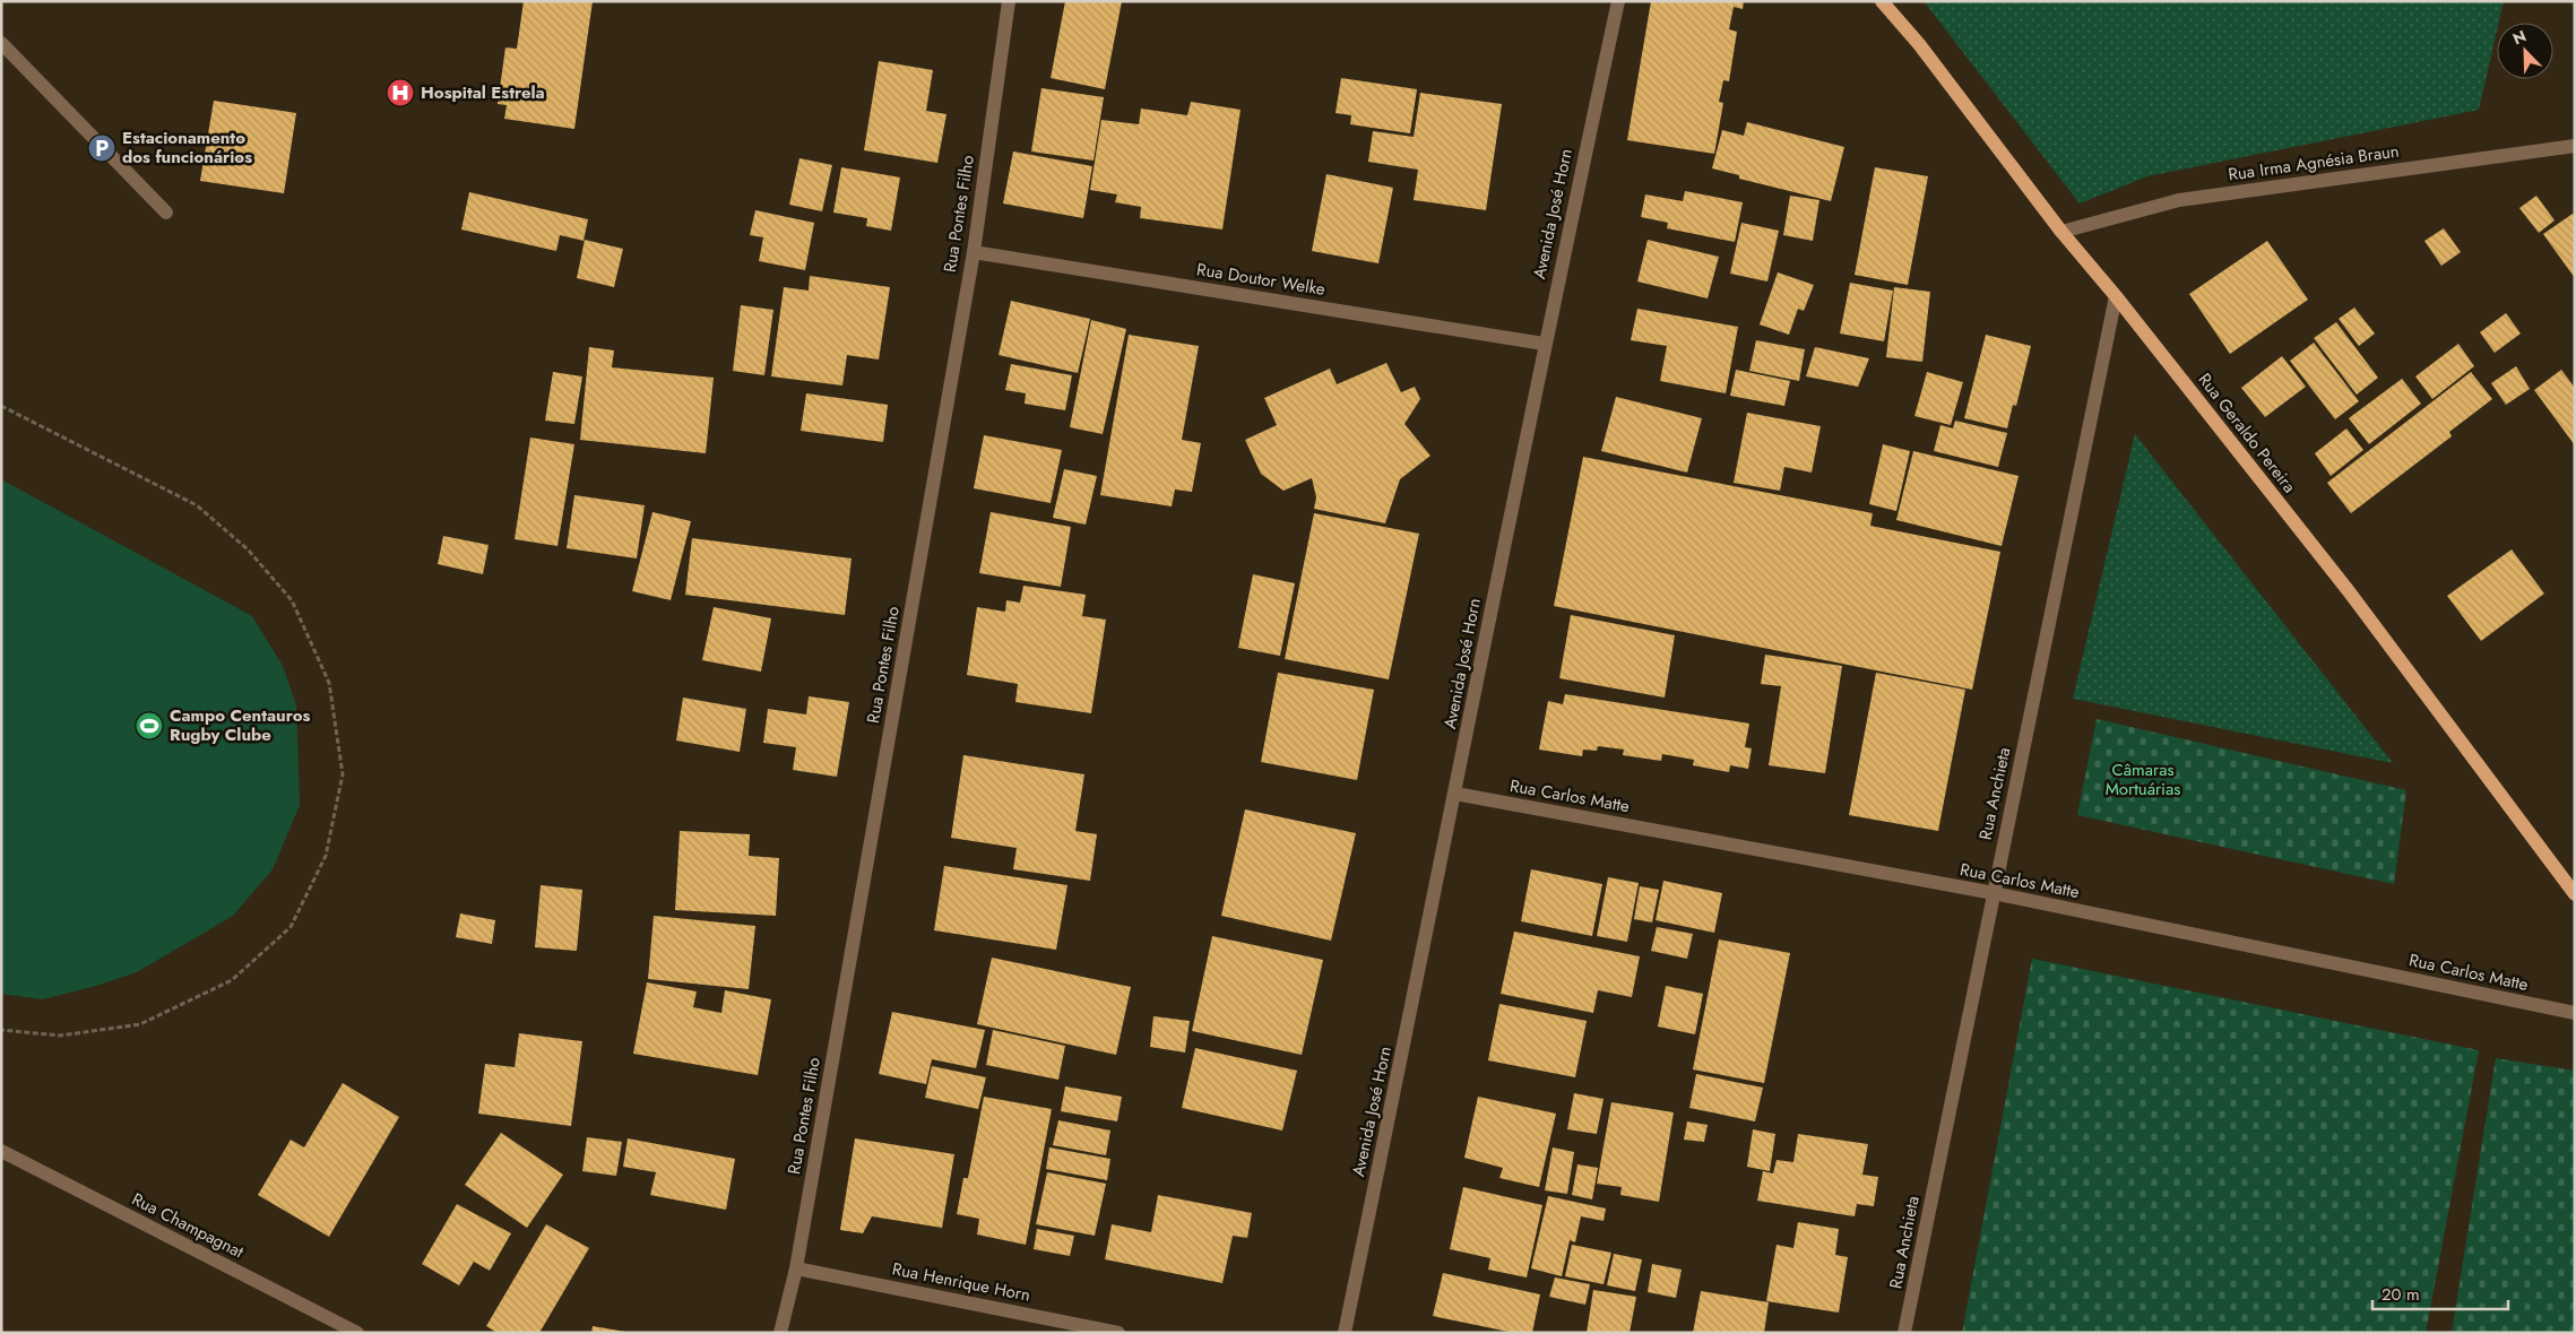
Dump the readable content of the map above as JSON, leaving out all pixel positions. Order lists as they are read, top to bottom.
{
  "streets": {
    "main road": ["Rua Geraldo Pereira"],
    "street": [
      "Rua Irma Agnésia Braun",
      "Rua Pontes Filho",
      "Avenida José Horn",
      "Rua Doutor Welke",
      "Rua Anchieta",
      "Rua Carlos Matte",
      "Rua Champagnat",
      "Rua Henrique Horn"
    ]
  },
  "crossings": [
    ["Rua Irma Agnésia Braun", "Rua Geraldo Pereira"],
    ["Rua Pontes Filho", "Rua Doutor Welke"],
    ["Rua Pontes Filho", "Rua Henrique Horn"],
    ["Avenida José Horn", "Rua Doutor Welke"],
    ["Avenida José Horn", "Rua Carlos Matte"],
    ["Rua Geraldo Pereira", "Rua Anchieta"],
    ["Rua Anchieta", "Rua Carlos Matte"]
  ],
  "parks": ["Câmaras Mortuárias"],
  "places": {
    "hospital": ["Hospital Estrela"],
    "parking": ["Estacionamento dos funcionários"],
    "sports": ["Campo Centauros Rugby Clube"]
  },
  "scale_bar": "20 m",
  "north": "top left"
}
